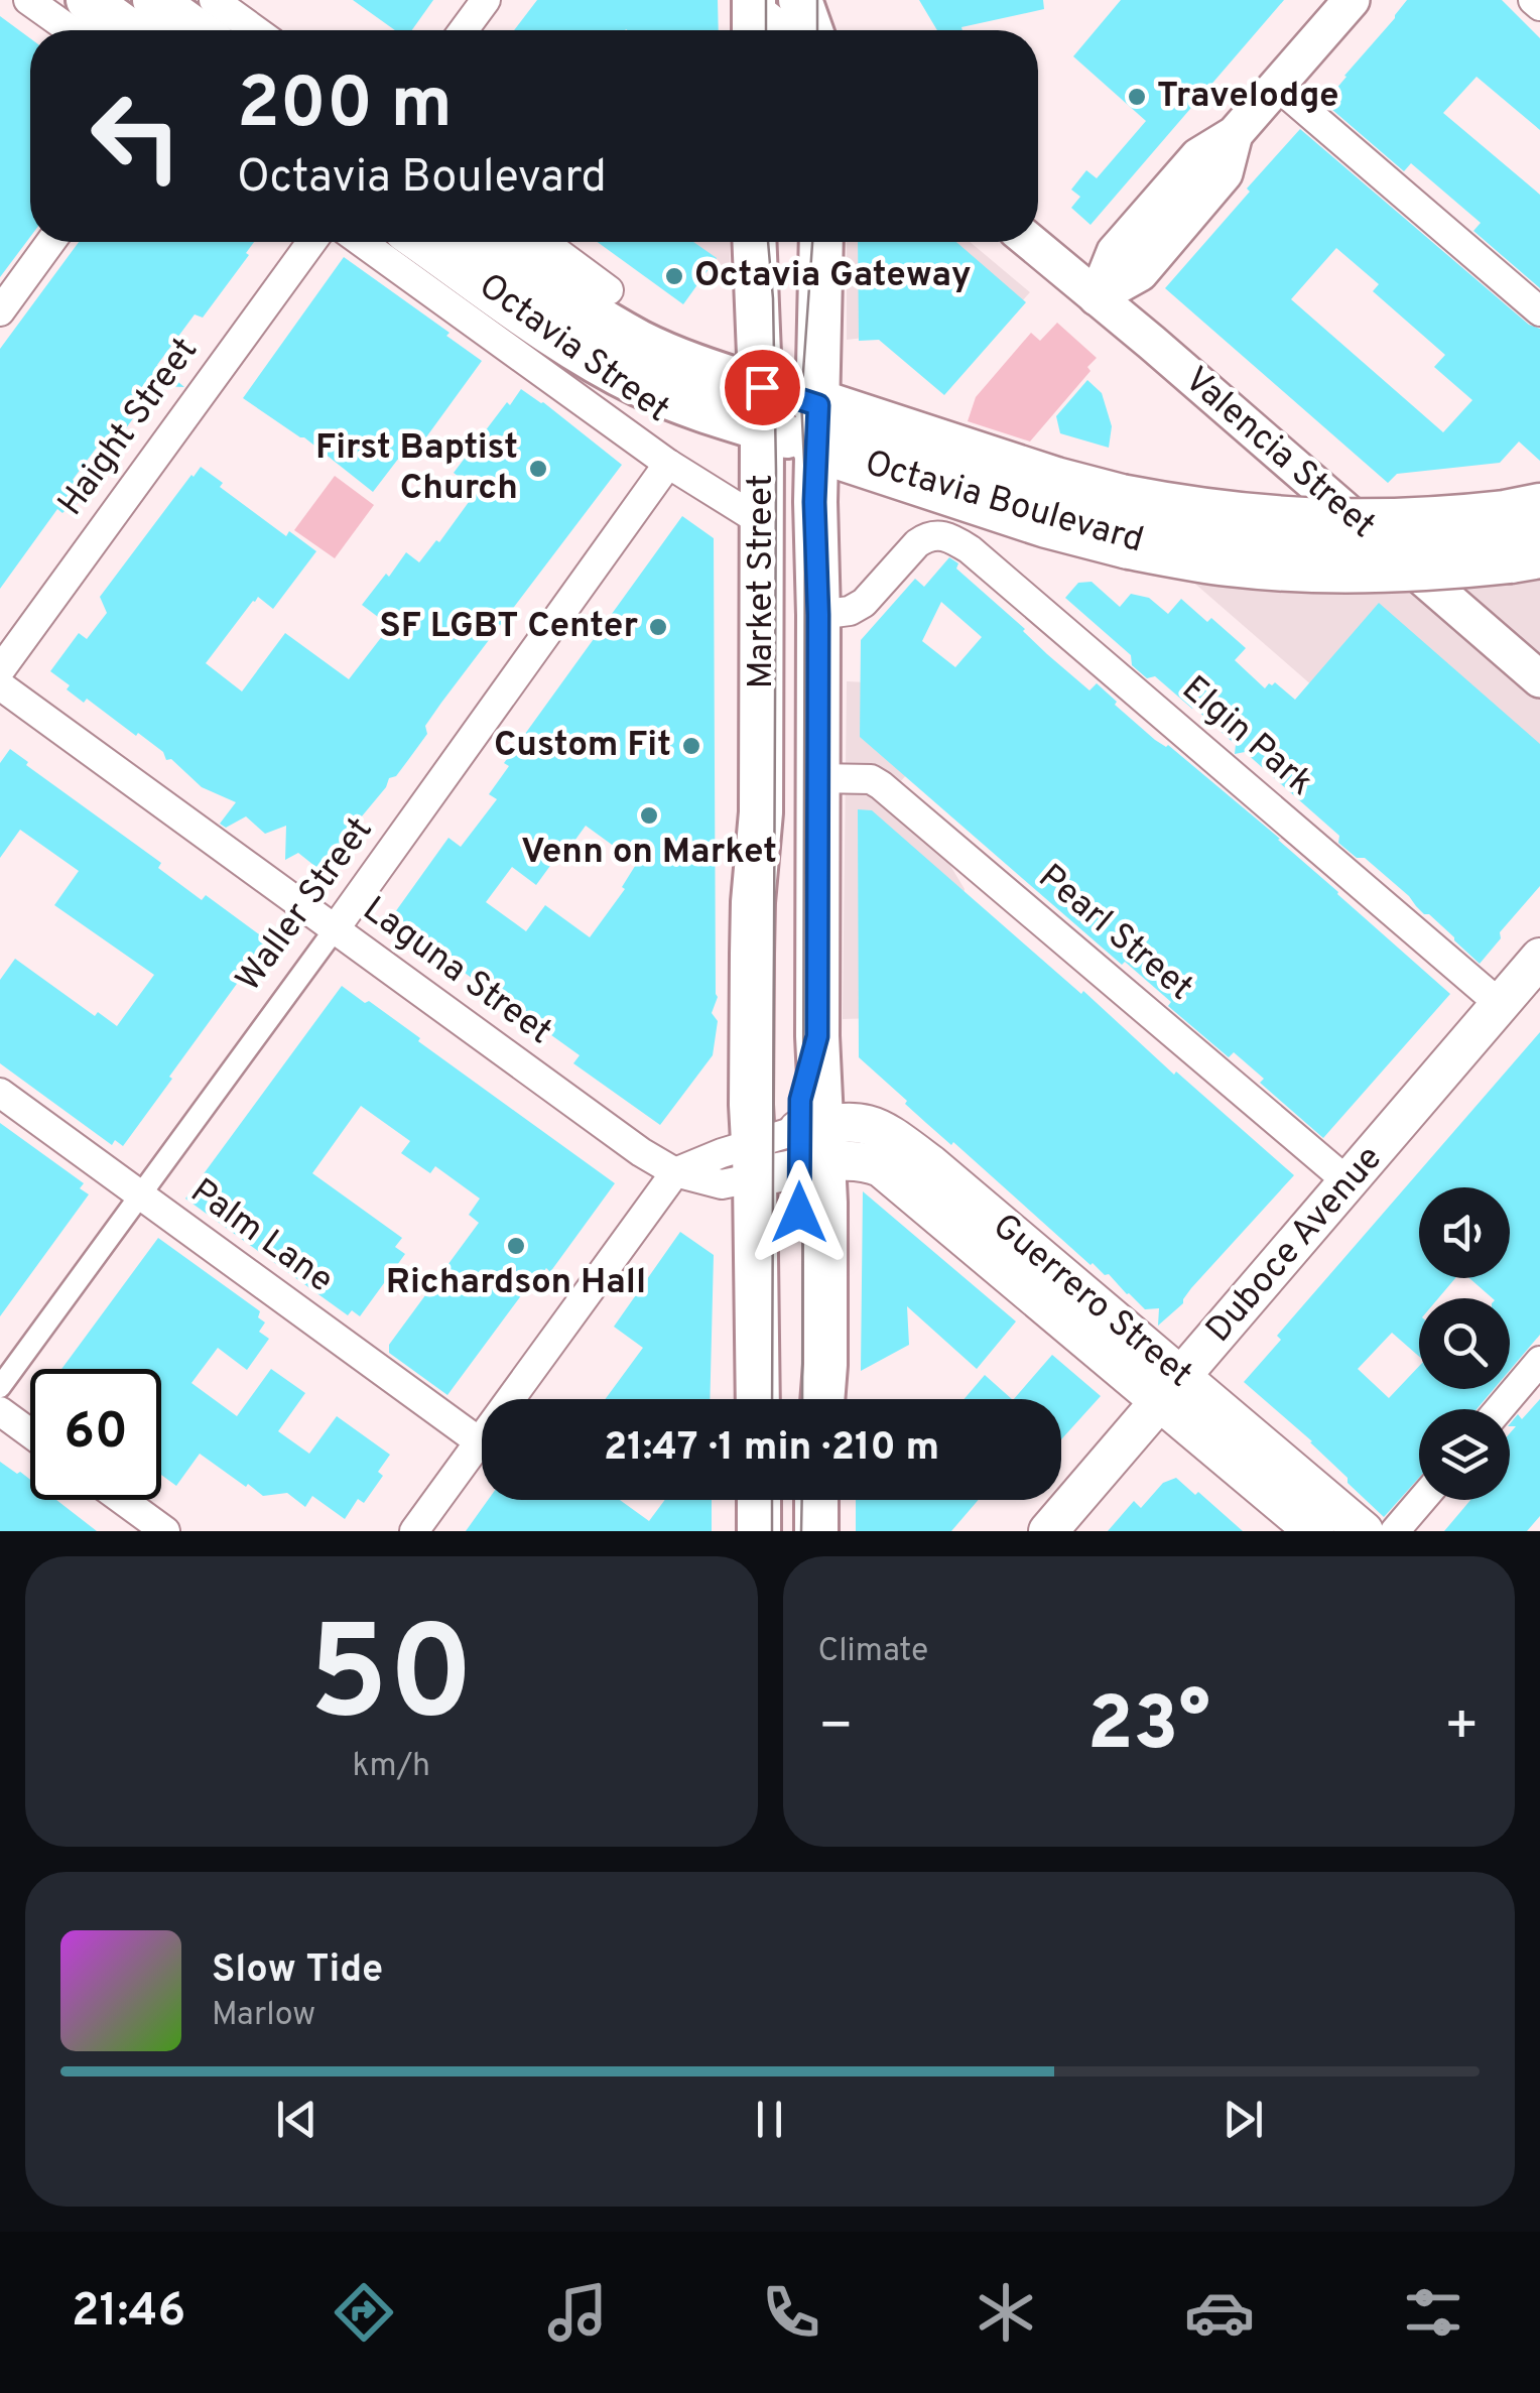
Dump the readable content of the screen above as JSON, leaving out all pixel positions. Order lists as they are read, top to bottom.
{
  "streets": {
    "highway": ["Octavia Boulevard"],
    "main road": ["Market Street", "Duboce Avenue", "Guerrero Street"],
    "street": [
      "Octavia Street",
      "Haight Street",
      "Valencia Street",
      "Elgin Park",
      "Waller Street",
      "Pearl Street",
      "Laguna Street",
      "Palm Lane"
    ]
  },
  "crossings": [
    ["Octavia Street", "Market Street"],
    ["Octavia Street", "Waller Street"],
    ["Octavia Boulevard", "Market Street"],
    ["Market Street", "Elgin Park"],
    ["Market Street", "Pearl Street"],
    ["Market Street", "Laguna Street"],
    ["Market Street", "Guerrero Street"],
    ["Elgin Park", "Duboce Avenue"],
    ["Waller Street", "Laguna Street"],
    ["Waller Street", "Palm Lane"],
    ["Pearl Street", "Duboce Avenue"],
    ["Laguna Street", "Guerrero Street"],
    ["Duboce Avenue", "Guerrero Street"]
  ],
  "places": [
    "Travelodge",
    "Octavia Gateway",
    "First Baptist Church",
    "SF LGBT Center",
    "Custom Fit",
    "Venn on Market",
    "Richardson Hall"
  ],
  "page": {
    "turn": ["200 m", "Octavia Boulevard"],
    "limit": "60",
    "trip": "21:47 · 1 min · 210 m",
    "tile": [
      ["50", "km/h"],
      "Climate"
    ],
    "heat": ["−", "23°", "+"],
    "song": ["Slow Tide", "Marlow"],
    "tabs": "21:46"
  }
}
